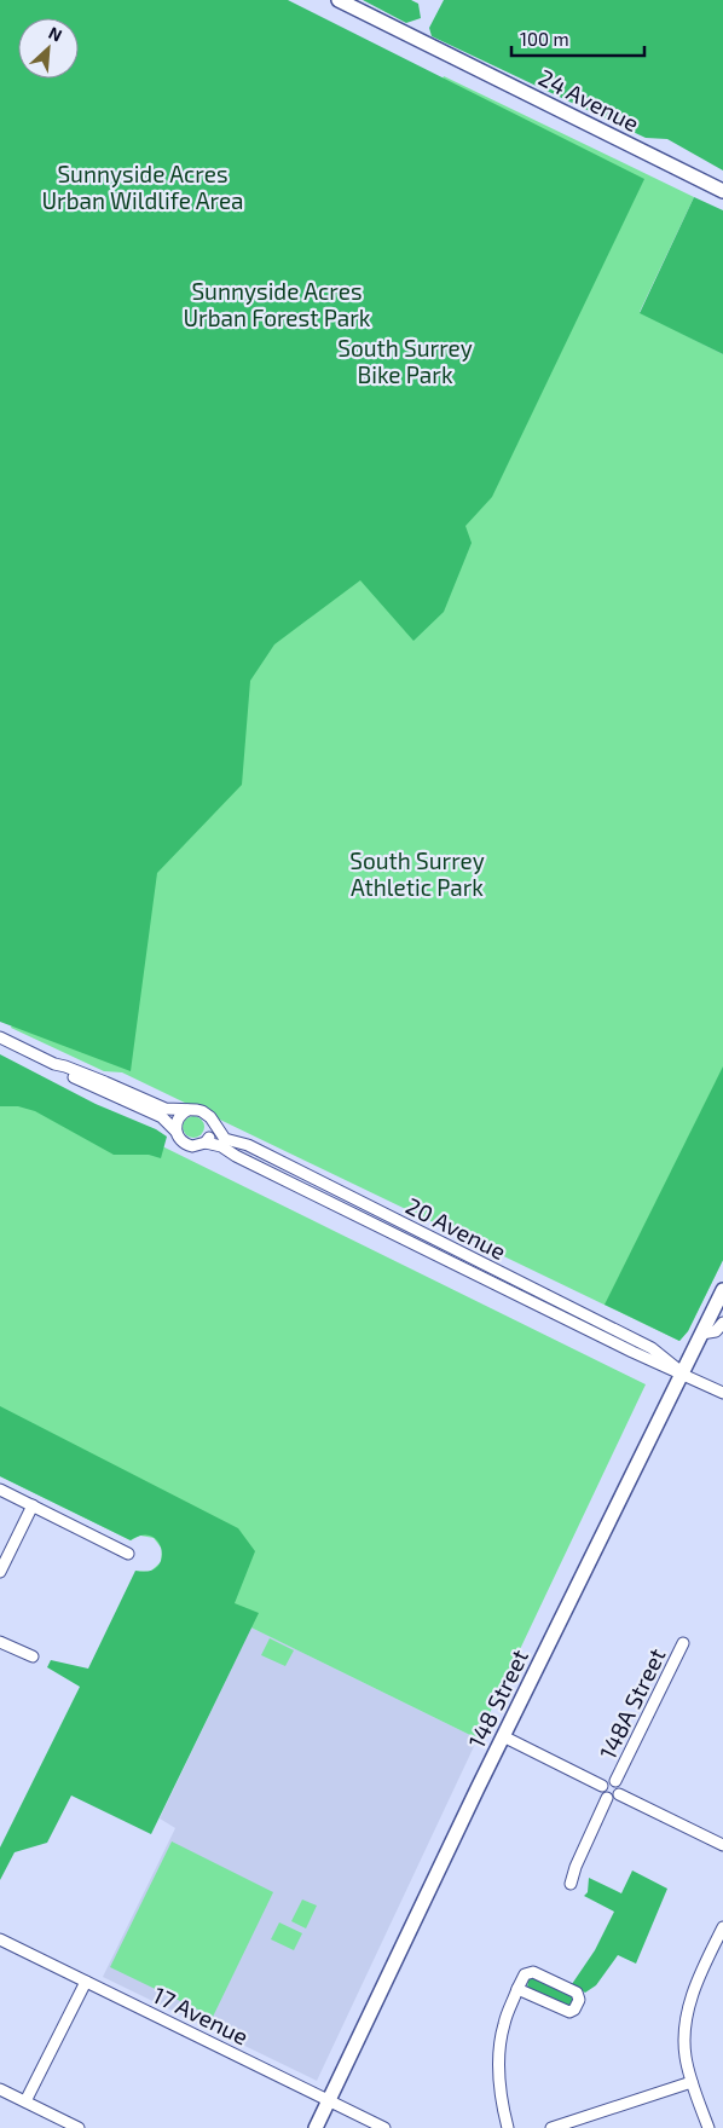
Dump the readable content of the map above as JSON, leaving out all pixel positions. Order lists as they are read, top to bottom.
{
  "streets": {
    "main road": ["24 Avenue", "148 Street"],
    "street": ["20 Avenue", "148A Street", "17 Avenue"]
  },
  "crossings": [
    ["20 Avenue", "148 Street"],
    ["148 Street", "17 Avenue"]
  ],
  "parks": [
    "Sunnyside Acres Urban Wildlife Area",
    "Sunnyside Acres Urban Forest Park",
    "South Surrey Bike Park",
    "South Surrey Athletic Park"
  ],
  "scale_bar": "100 m",
  "north": "top right"
}
